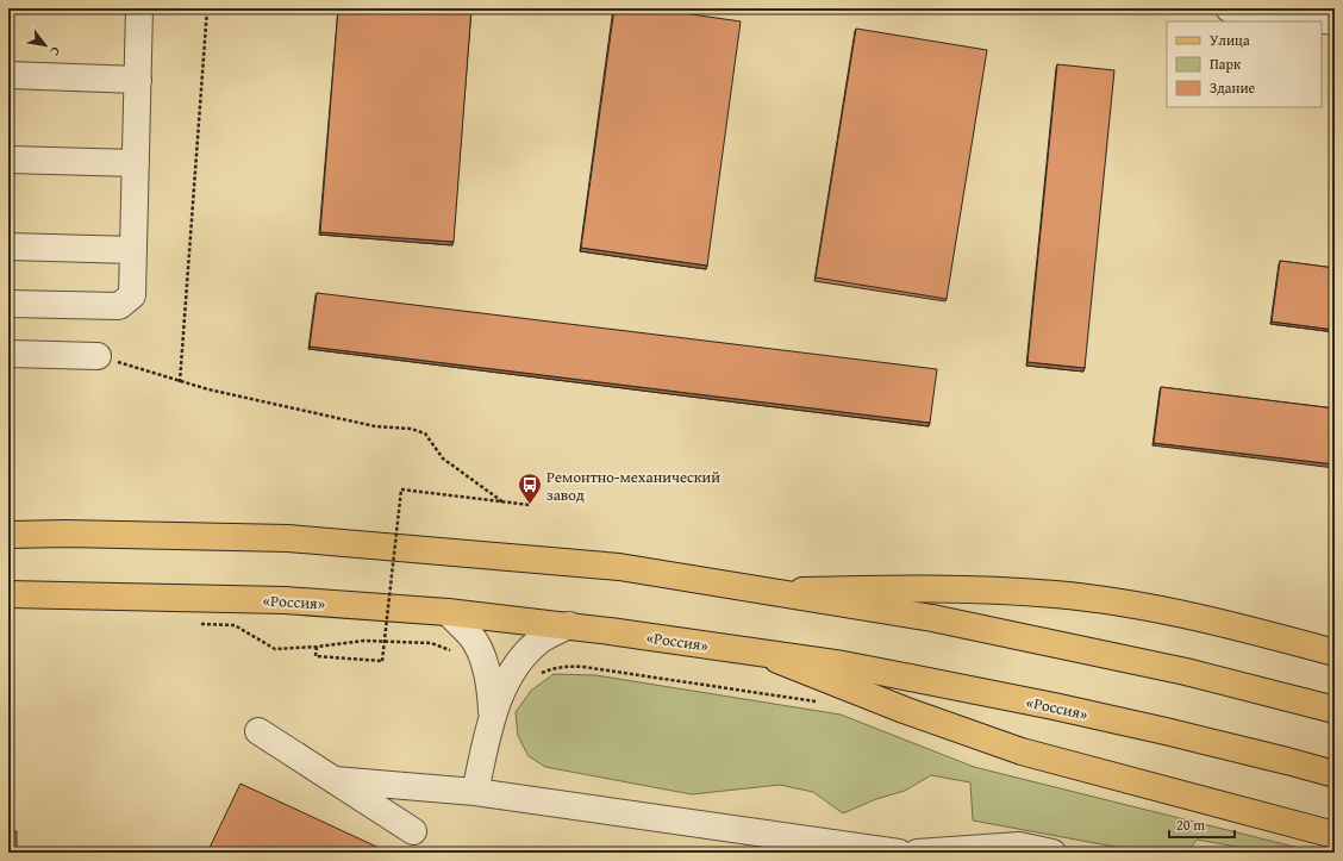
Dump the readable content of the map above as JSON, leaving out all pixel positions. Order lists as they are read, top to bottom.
{
  "streets": {
    "main road": ["«Россия»"]
  },
  "places": {
    "bus stop": ["Ремонтно-механический завод"]
  },
  "legend": ["Улица", "Парк", "Здание"],
  "scale_bar": "20 m",
  "north": "bottom right"
}
